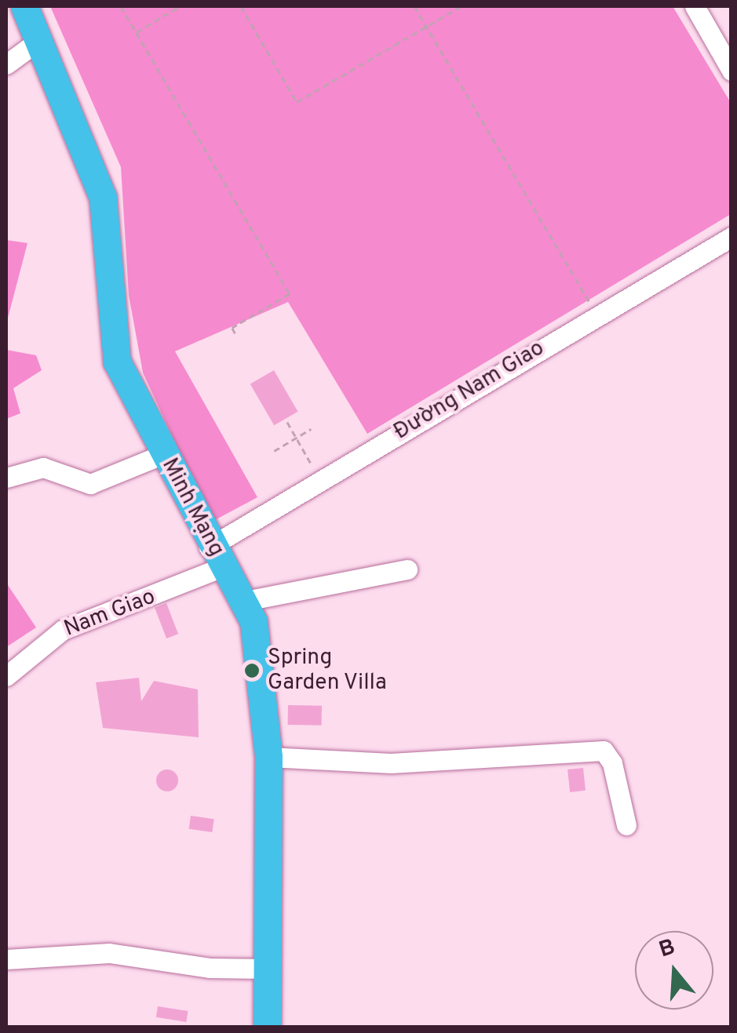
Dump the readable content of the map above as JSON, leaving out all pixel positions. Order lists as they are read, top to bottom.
{
  "streets": {
    "highway": ["Minh Mạng"],
    "street": ["Đường Nam Giao", "Nam Giao"]
  },
  "crossings": [
    ["Đường Nam Giao", "Minh Mạng"],
    ["Đường Nam Giao", "Nam Giao"],
    ["Minh Mạng", "Nam Giao"]
  ],
  "places": ["Spring Garden Villa"],
  "north": "top"
}
